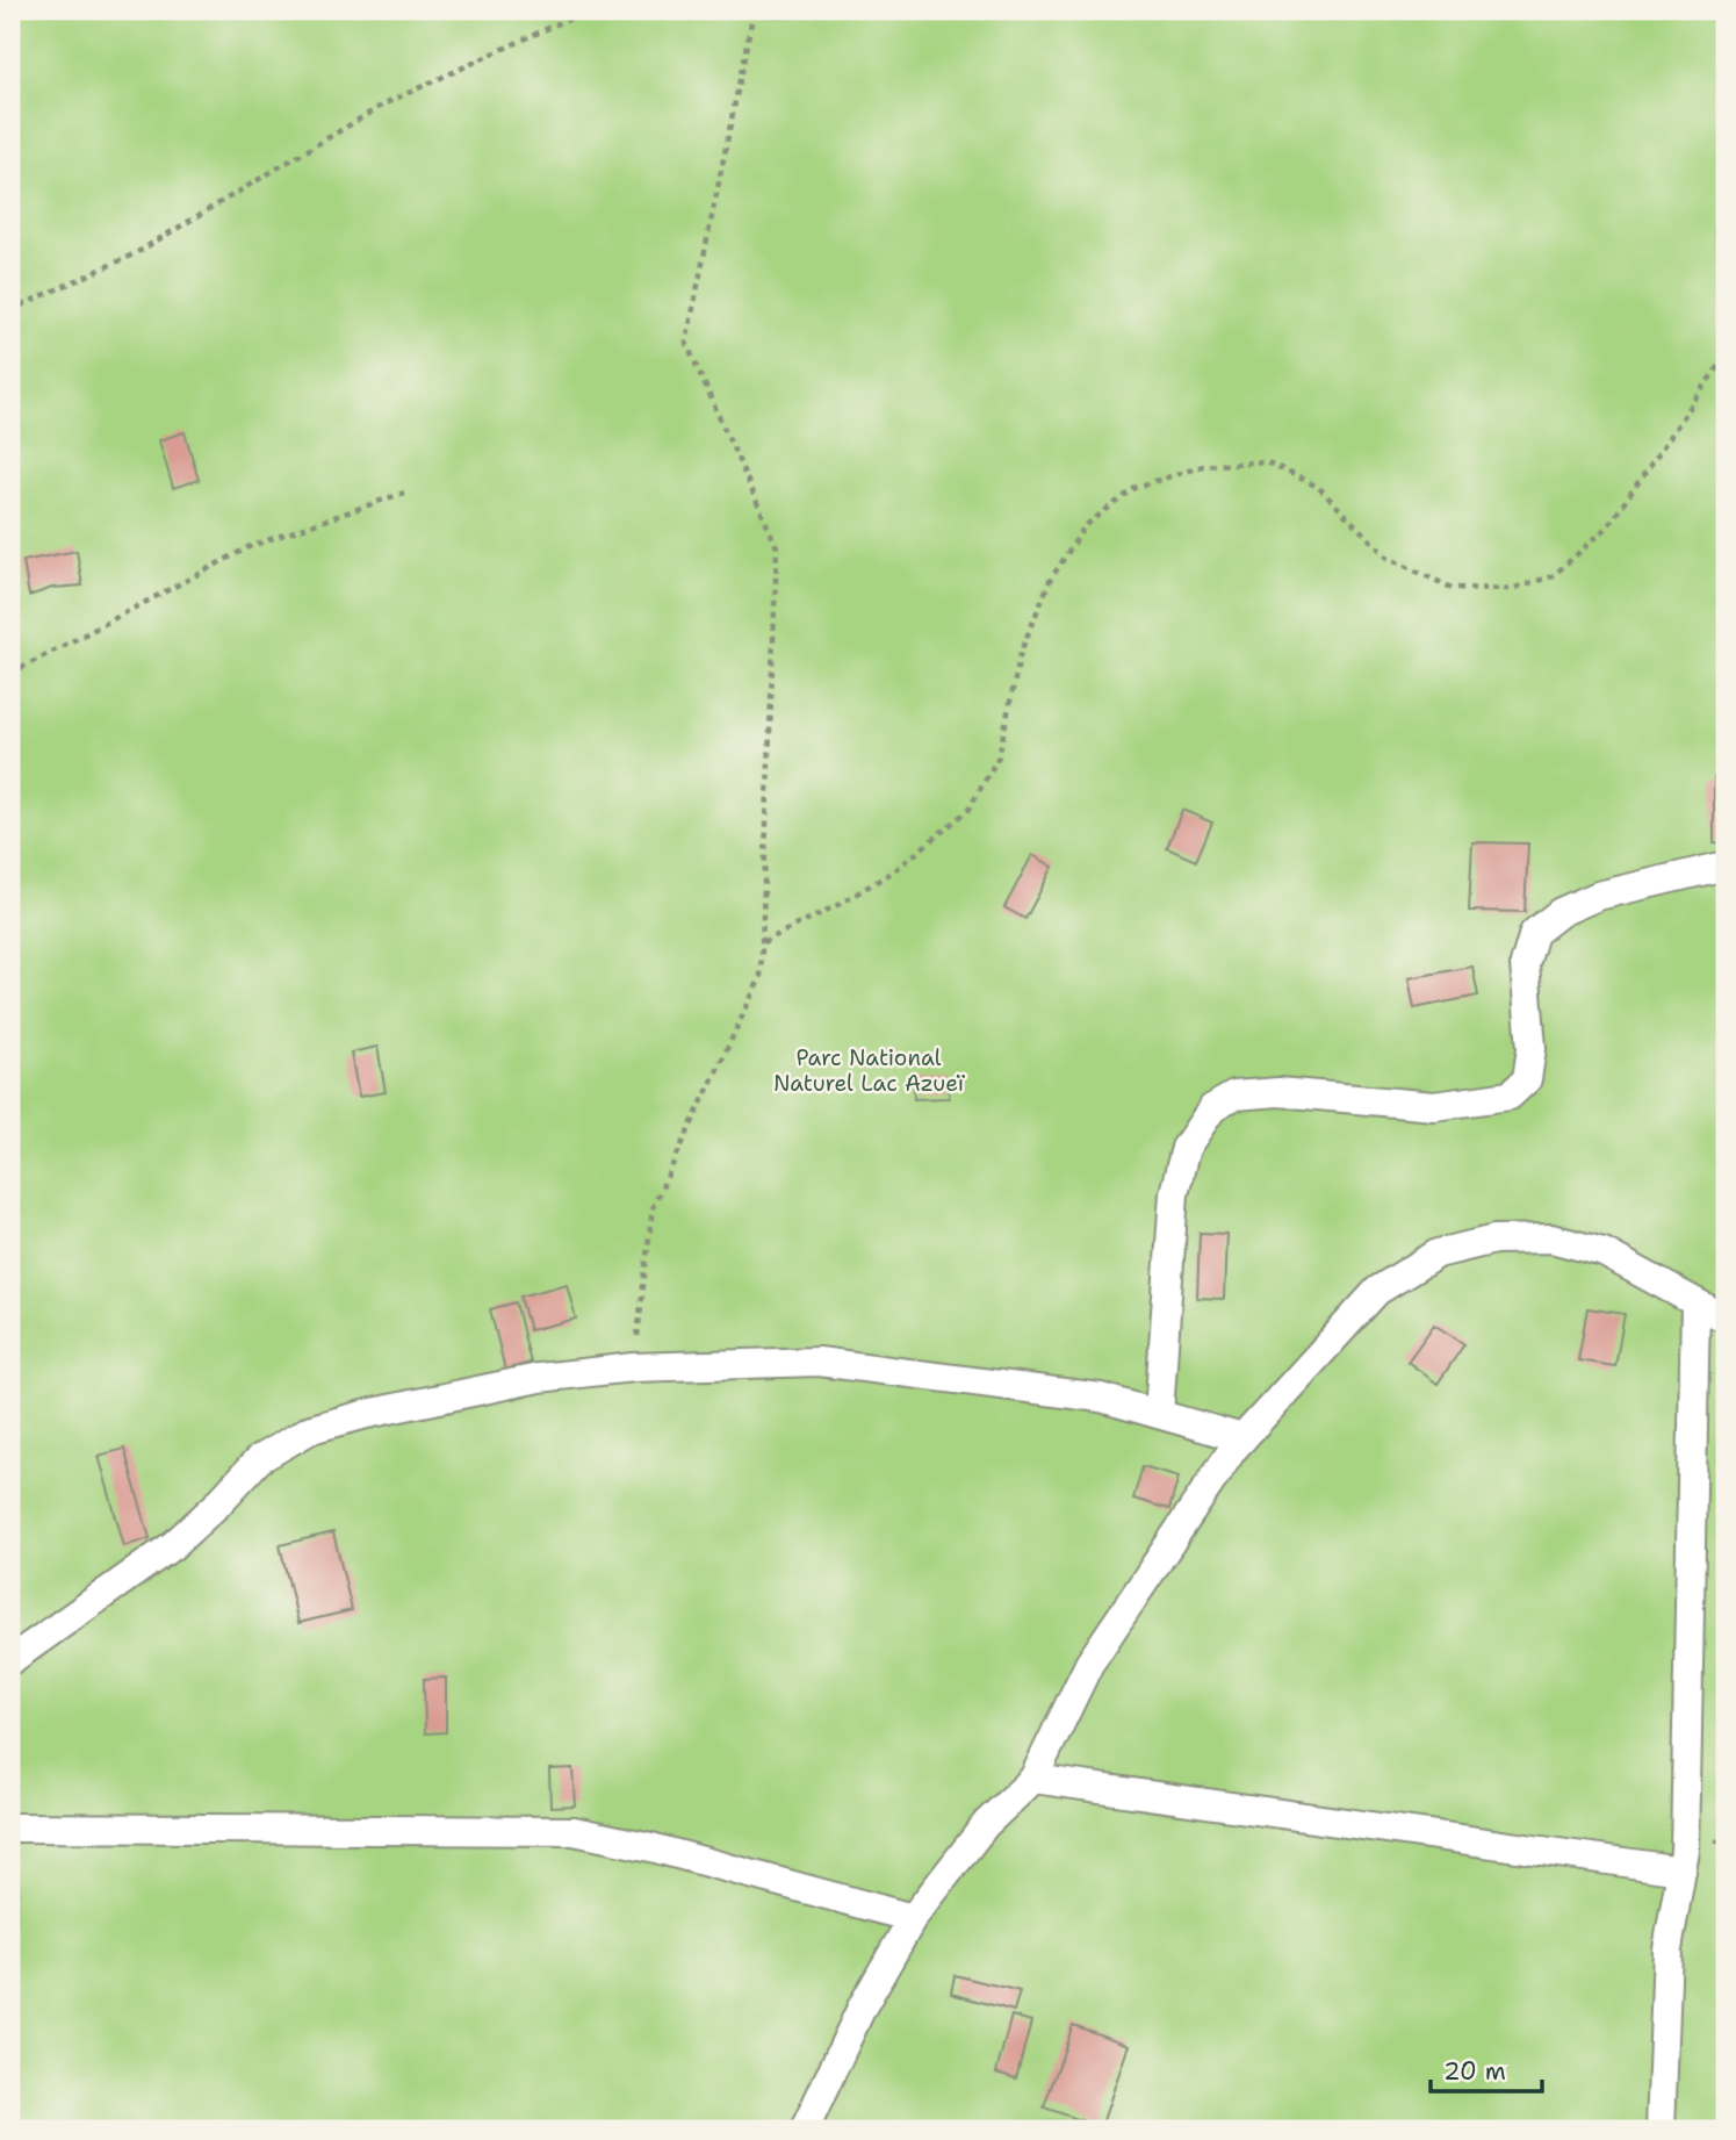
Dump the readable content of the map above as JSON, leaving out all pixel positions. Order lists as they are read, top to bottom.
{
  "parks": ["Parc National Naturel Lac Azueï"],
  "scale_bar": "20 m"
}
